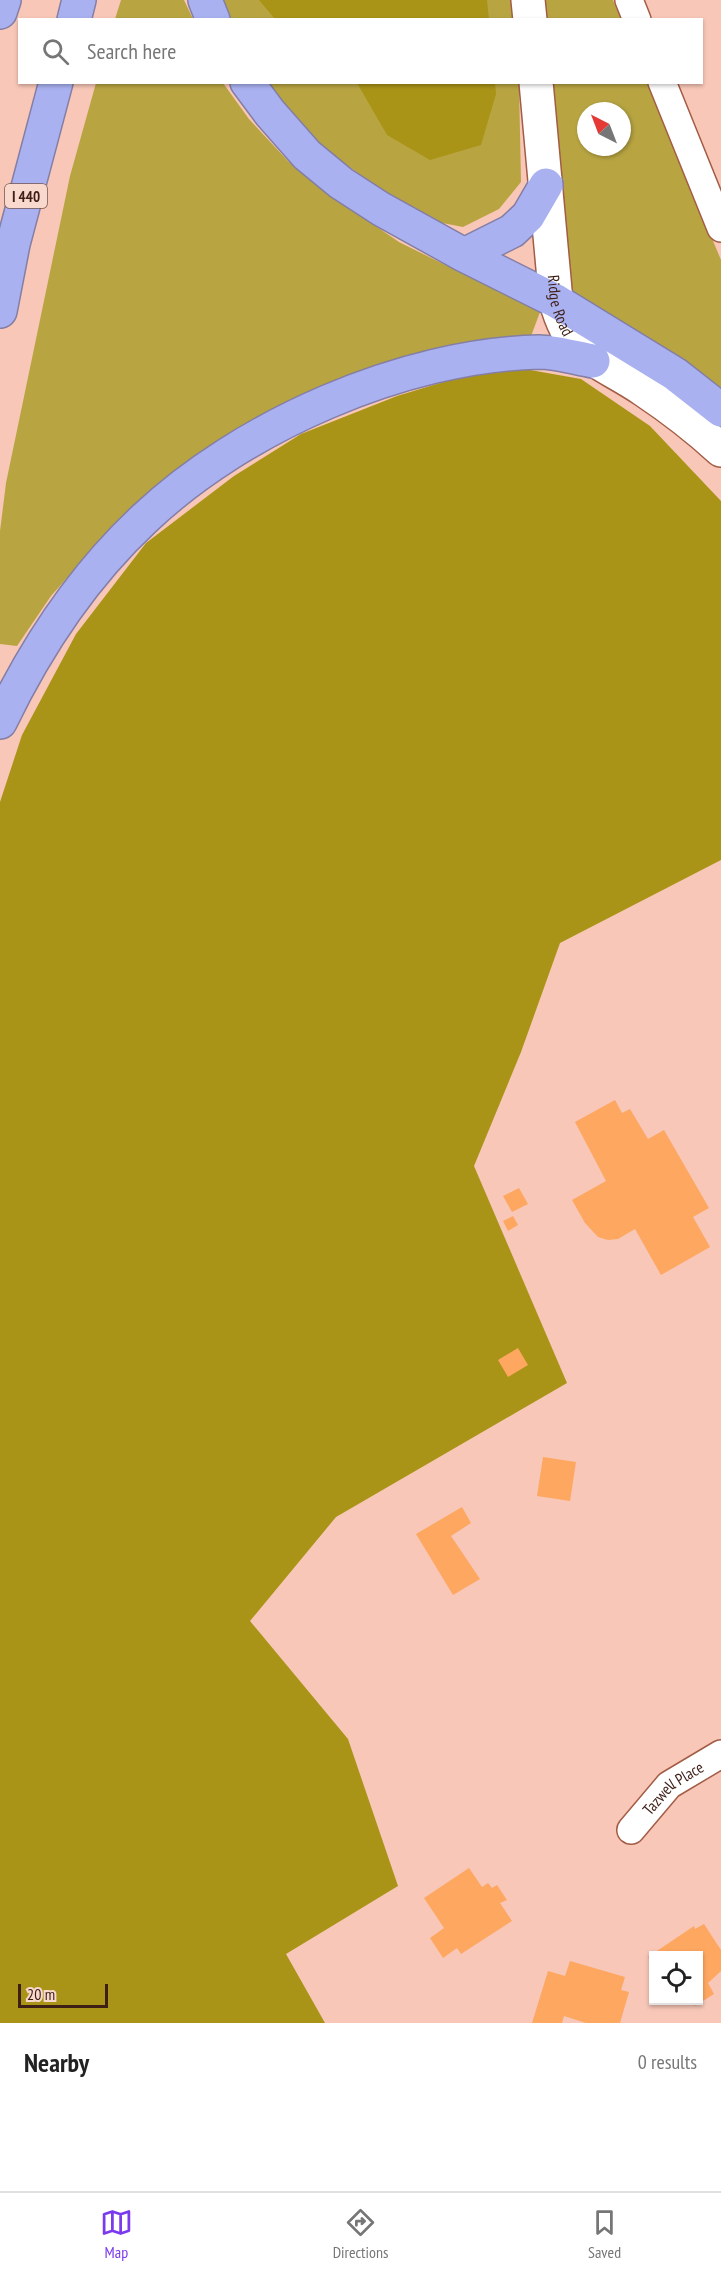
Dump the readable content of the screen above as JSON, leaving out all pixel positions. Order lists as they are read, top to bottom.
{
  "streets": {
    "highway": ["I 440"],
    "street": ["Ridge Road", "Tazwell Place"]
  },
  "scale_bar": "20 m",
  "north": "top left",
  "page": {
    "search": "Search here",
    "scale": "20 m",
    "heading": ["Nearby", "0 results"],
    "nav": ["Map", "Directions", "Saved"]
  }
}
